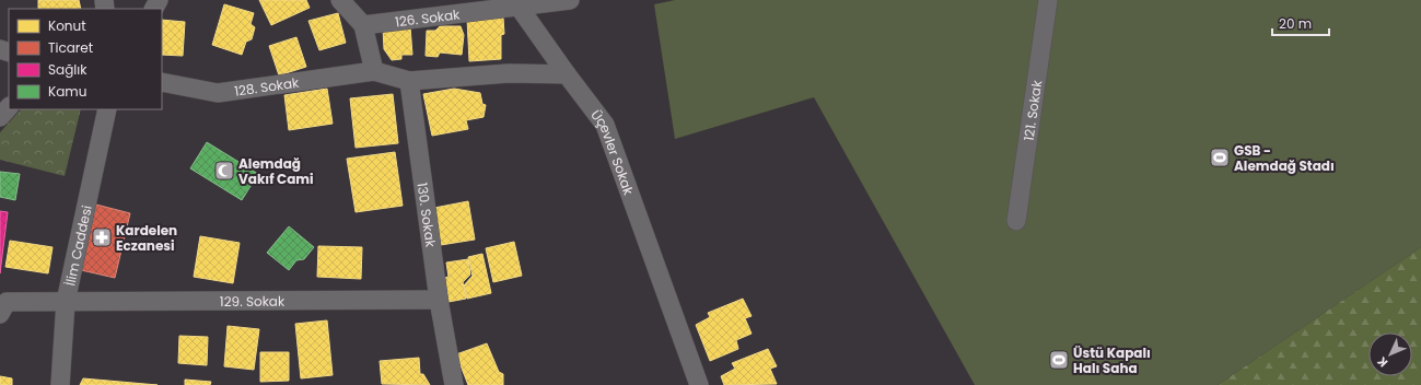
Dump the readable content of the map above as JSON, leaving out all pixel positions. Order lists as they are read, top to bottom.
{
  "streets": {
    "street": [
      "126. Sokak",
      "128. Sokak",
      "121. Sokak",
      "Üçevler Sokak",
      "130. Sokak",
      "İlim Caddesi",
      "129. Sokak"
    ]
  },
  "crossings": [
    ["126. Sokak", "Üçevler Sokak"],
    ["130. Sokak", "129. Sokak"],
    ["İlim Caddesi", "129. Sokak"]
  ],
  "places": {
    "sports": ["GSB - Alemdağ Stadı", "Üstü Kapalı Halı Saha"],
    "mosque": ["Alemdağ Vakıf Cami"],
    "pharmacy": ["Kardelen Eczanesi"]
  },
  "legend": [
    "Konut",
    "Ticaret",
    "Sağlık",
    "Kamu"
  ],
  "scale_bar": "20 m",
  "north": "bottom left"
}
